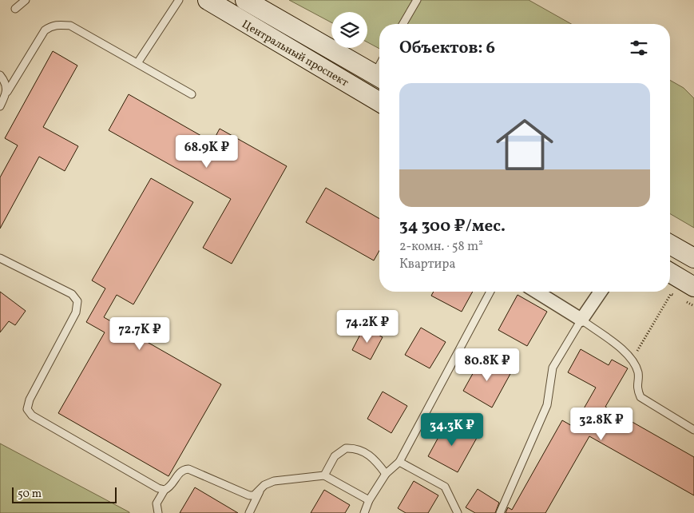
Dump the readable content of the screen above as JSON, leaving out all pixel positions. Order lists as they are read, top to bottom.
{
  "streets": {
    "main road": ["Центральный проспект"]
  },
  "scale_bar": "50 m",
  "page": {
    "heading": "Объектов: 6",
    "list": [
      {
        "name": "34 300 ₽/мес.",
        "note": "2-комн. · 58 m² · Квартира"
      }
    ],
    "price": [
      "68.9K ₽",
      "74.2K ₽",
      "72.7K ₽",
      "80.8K ₽",
      "32.8K ₽",
      "34.3K ₽"
    ],
    "scale": "50 m"
  }
}
